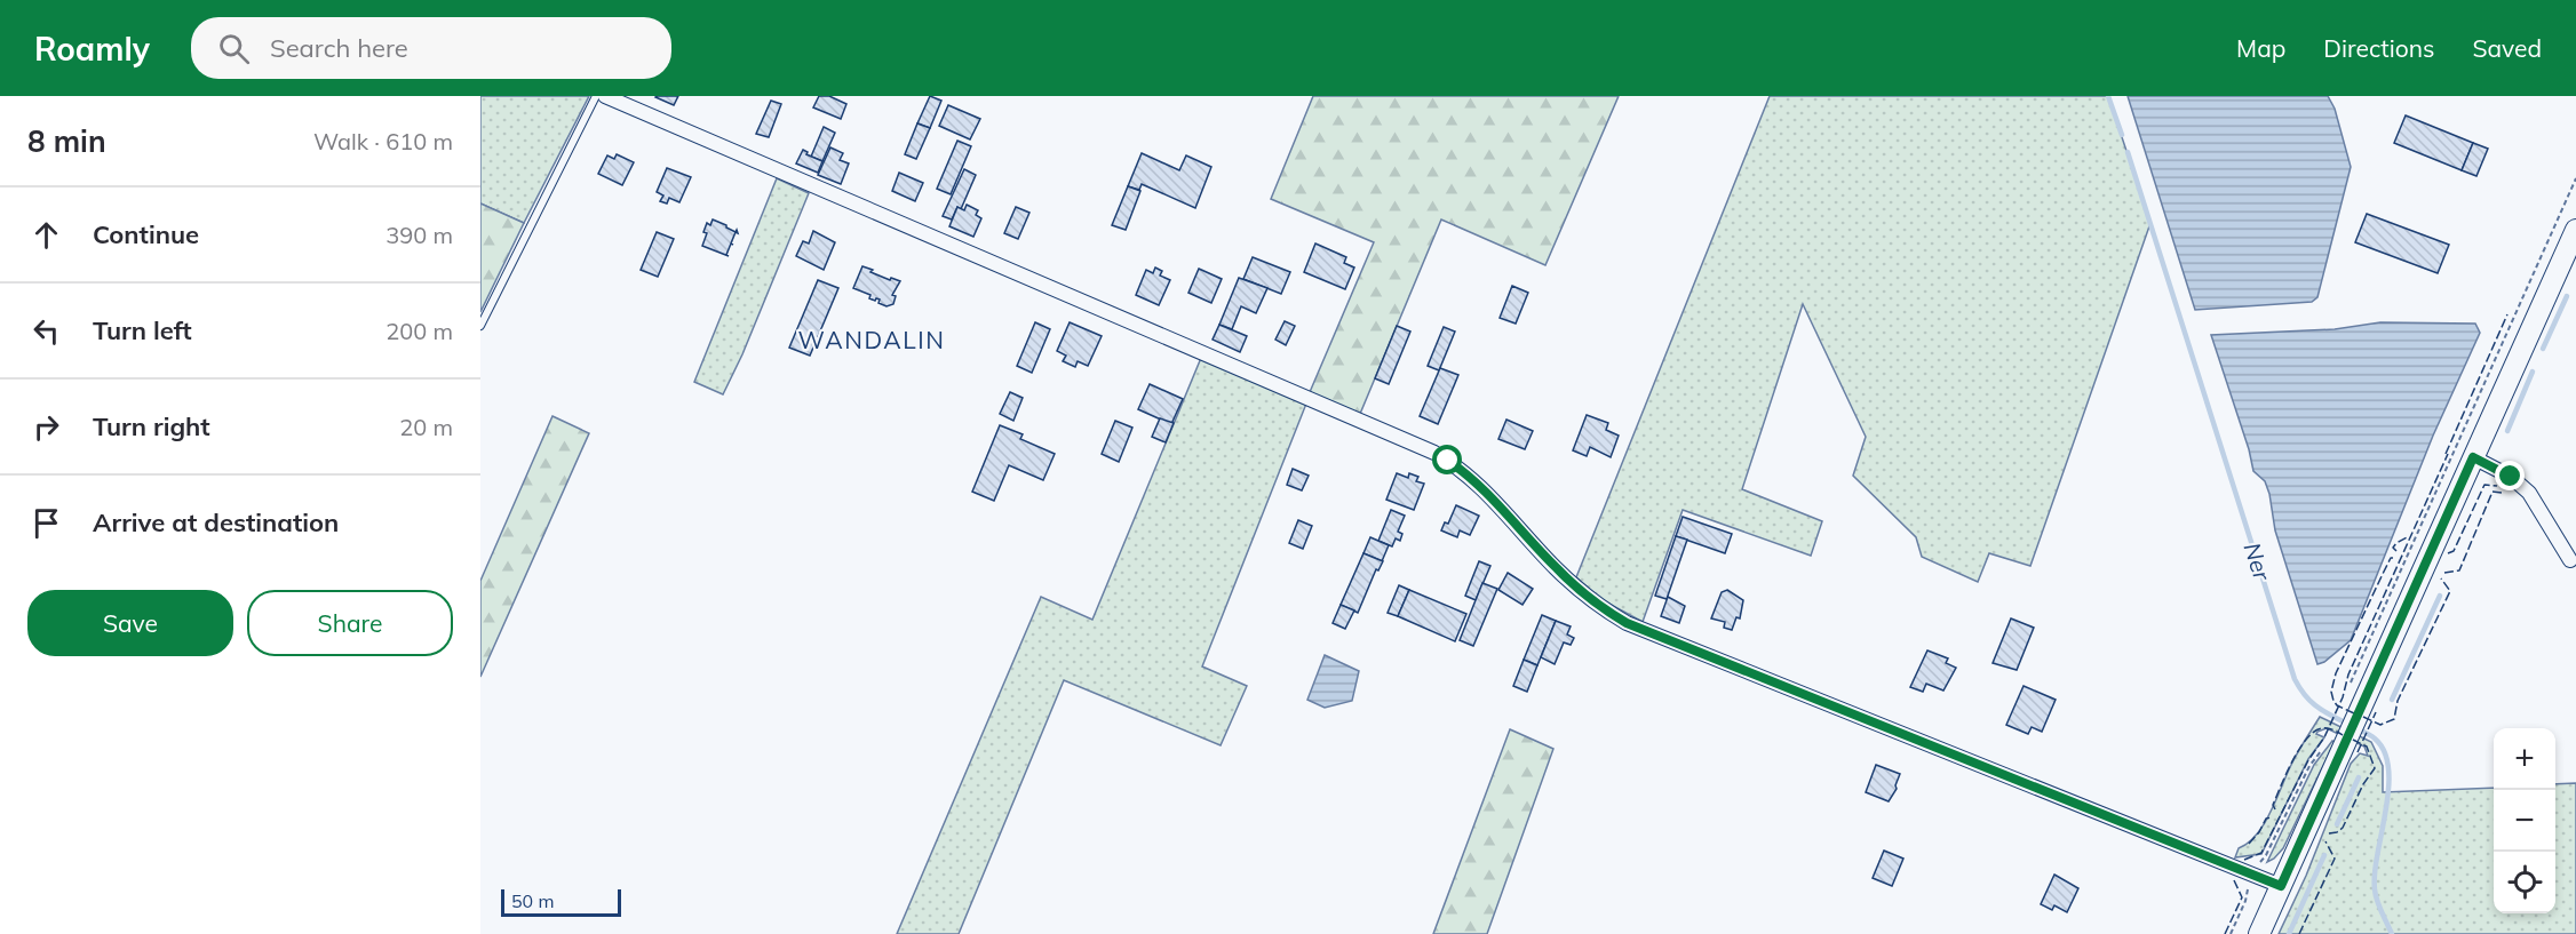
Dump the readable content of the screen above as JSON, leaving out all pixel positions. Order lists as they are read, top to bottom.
{
  "districts": ["WANDALIN"],
  "water": ["Ner"],
  "scale_bar": "50 m",
  "page": {
    "header": "Roamly",
    "search": "Search here",
    "nav": ["Map", "Directions", "Saved"],
    "heading": ["8 min", "Walk · 610 m"],
    "list": [
      ["Continue", "390 m"],
      ["Turn left", "200 m"],
      ["Turn right", "20 m"],
      "Arrive at destination"
    ],
    "buttons": ["Save", "Share"],
    "map_buttons": ["+", "−"],
    "scale": "50 m"
  }
}
